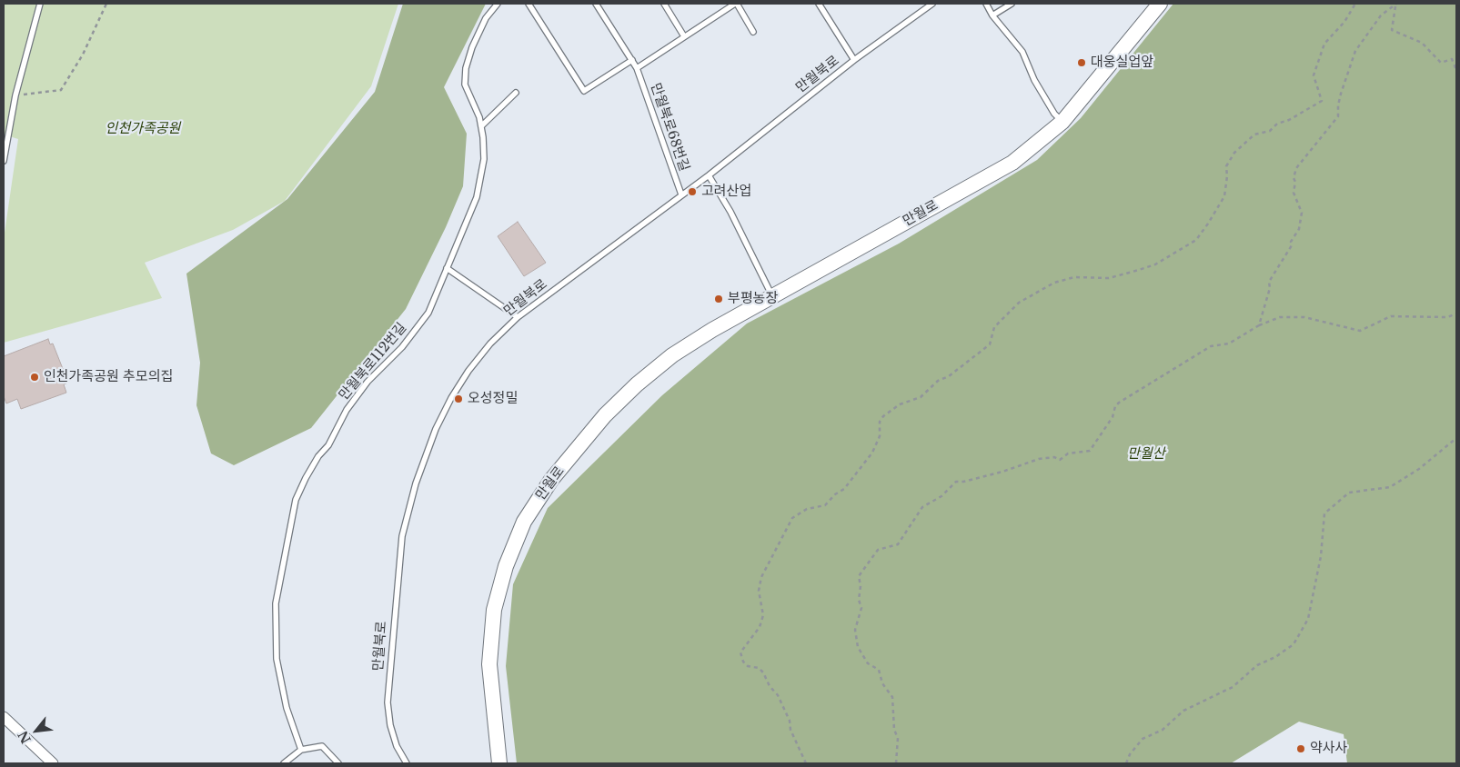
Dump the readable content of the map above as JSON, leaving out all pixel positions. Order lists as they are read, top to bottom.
{
  "streets": {
    "street": ["만월로"],
    "lane": ["만월북로", "만월북로68번길", "만월북로112번길"]
  },
  "crossings": [
    ["만월북로", "만월북로68번길"]
  ],
  "parks": ["인천가족공원", "만월산"],
  "places": [
    "대웅실업앞",
    "고려산업",
    "부평농장",
    "인천가족공원 추모의집",
    "오성정밀",
    "약사사"
  ],
  "north": "bottom left"
}
